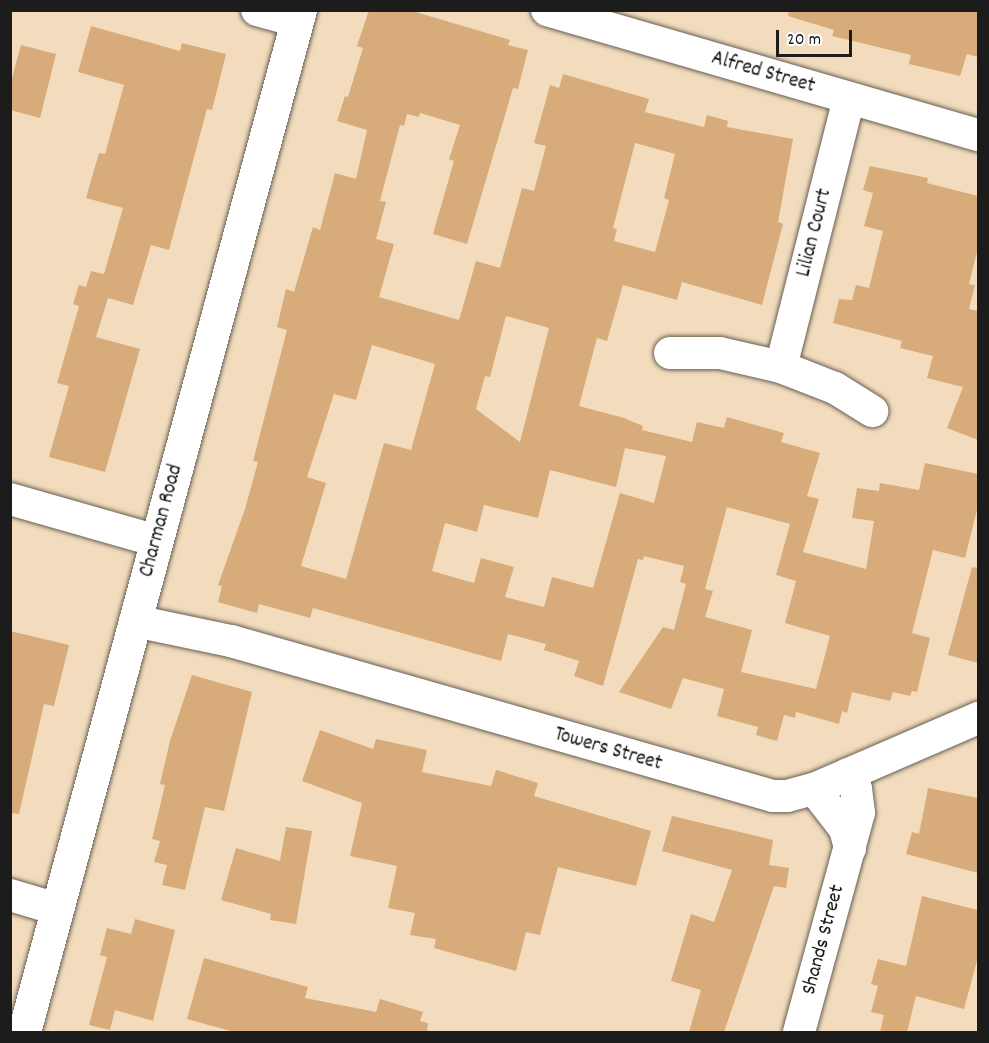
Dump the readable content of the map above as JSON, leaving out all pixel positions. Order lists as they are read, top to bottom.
{
  "streets": {
    "main road": ["Charman Road"],
    "street": [
      "Alfred Street",
      "Lilian Court",
      "Towers Street",
      "Shands Street"
    ]
  },
  "crossings": [
    ["Alfred Street", "Lilian Court"],
    ["Charman Road", "Towers Street"],
    ["Towers Street", "Shands Street"]
  ],
  "scale_bar": "20 m"
}
